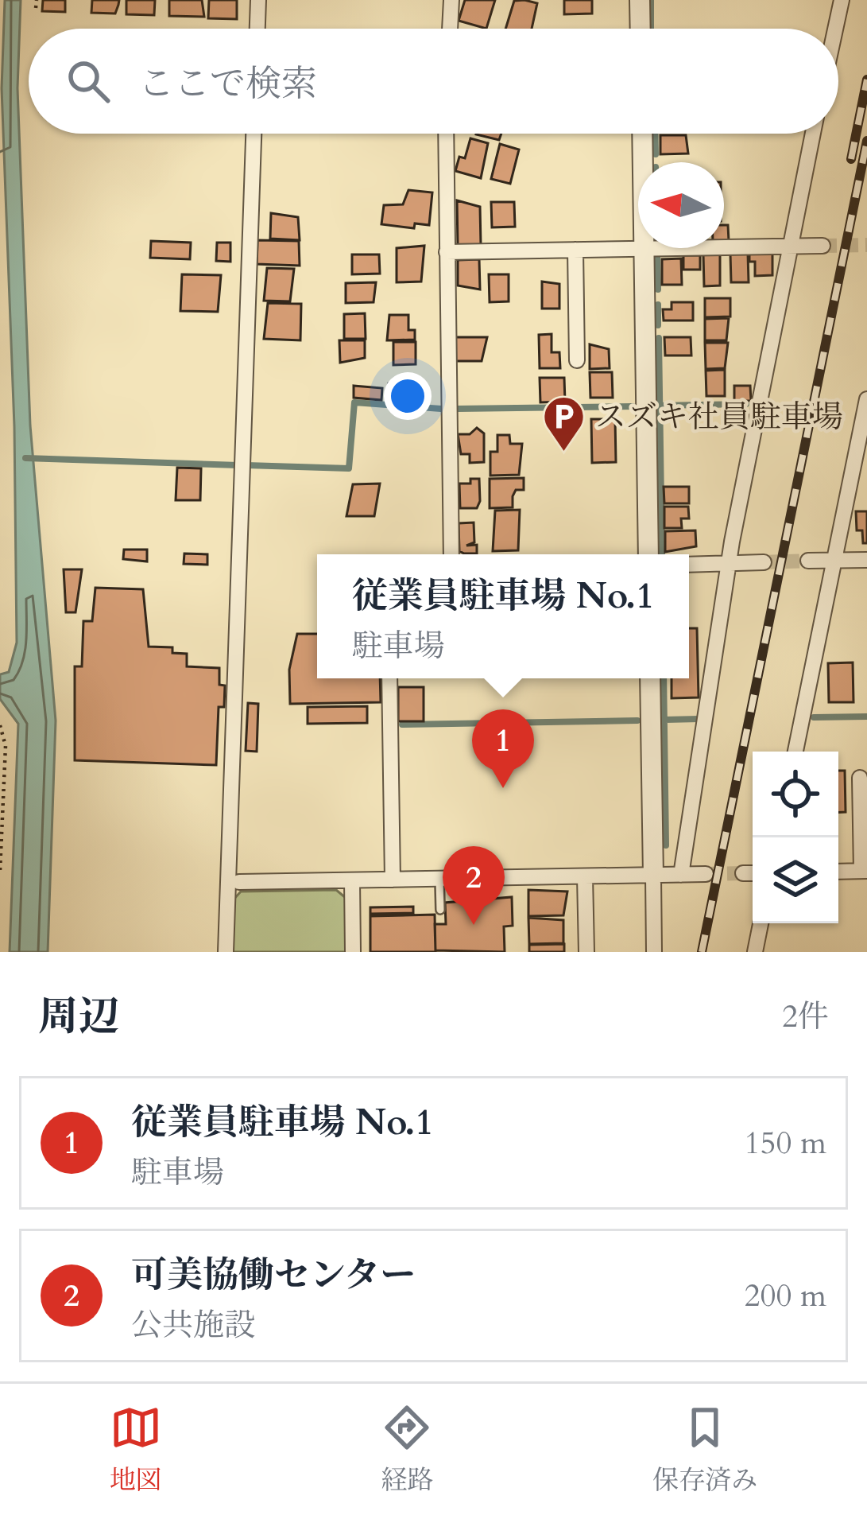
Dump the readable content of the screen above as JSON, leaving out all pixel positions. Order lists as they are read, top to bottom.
{
  "places": {
    "parking": ["スズキ社員駐車場"]
  },
  "north": "left",
  "page": {
    "search": "ここで検索",
    "popup": ["従業員駐車場 No.1", "駐車場"],
    "pins": ["1", "2"],
    "heading": ["周辺", "2件"],
    "list": [
      {
        "mark": "1",
        "name": "従業員駐車場 No.1",
        "note": "駐車場",
        "value": "150 m"
      },
      {
        "mark": "2",
        "name": "可美協働センター",
        "note": "公共施設",
        "value": "200 m"
      }
    ],
    "nav": ["地図", "経路", "保存済み"]
  }
}
